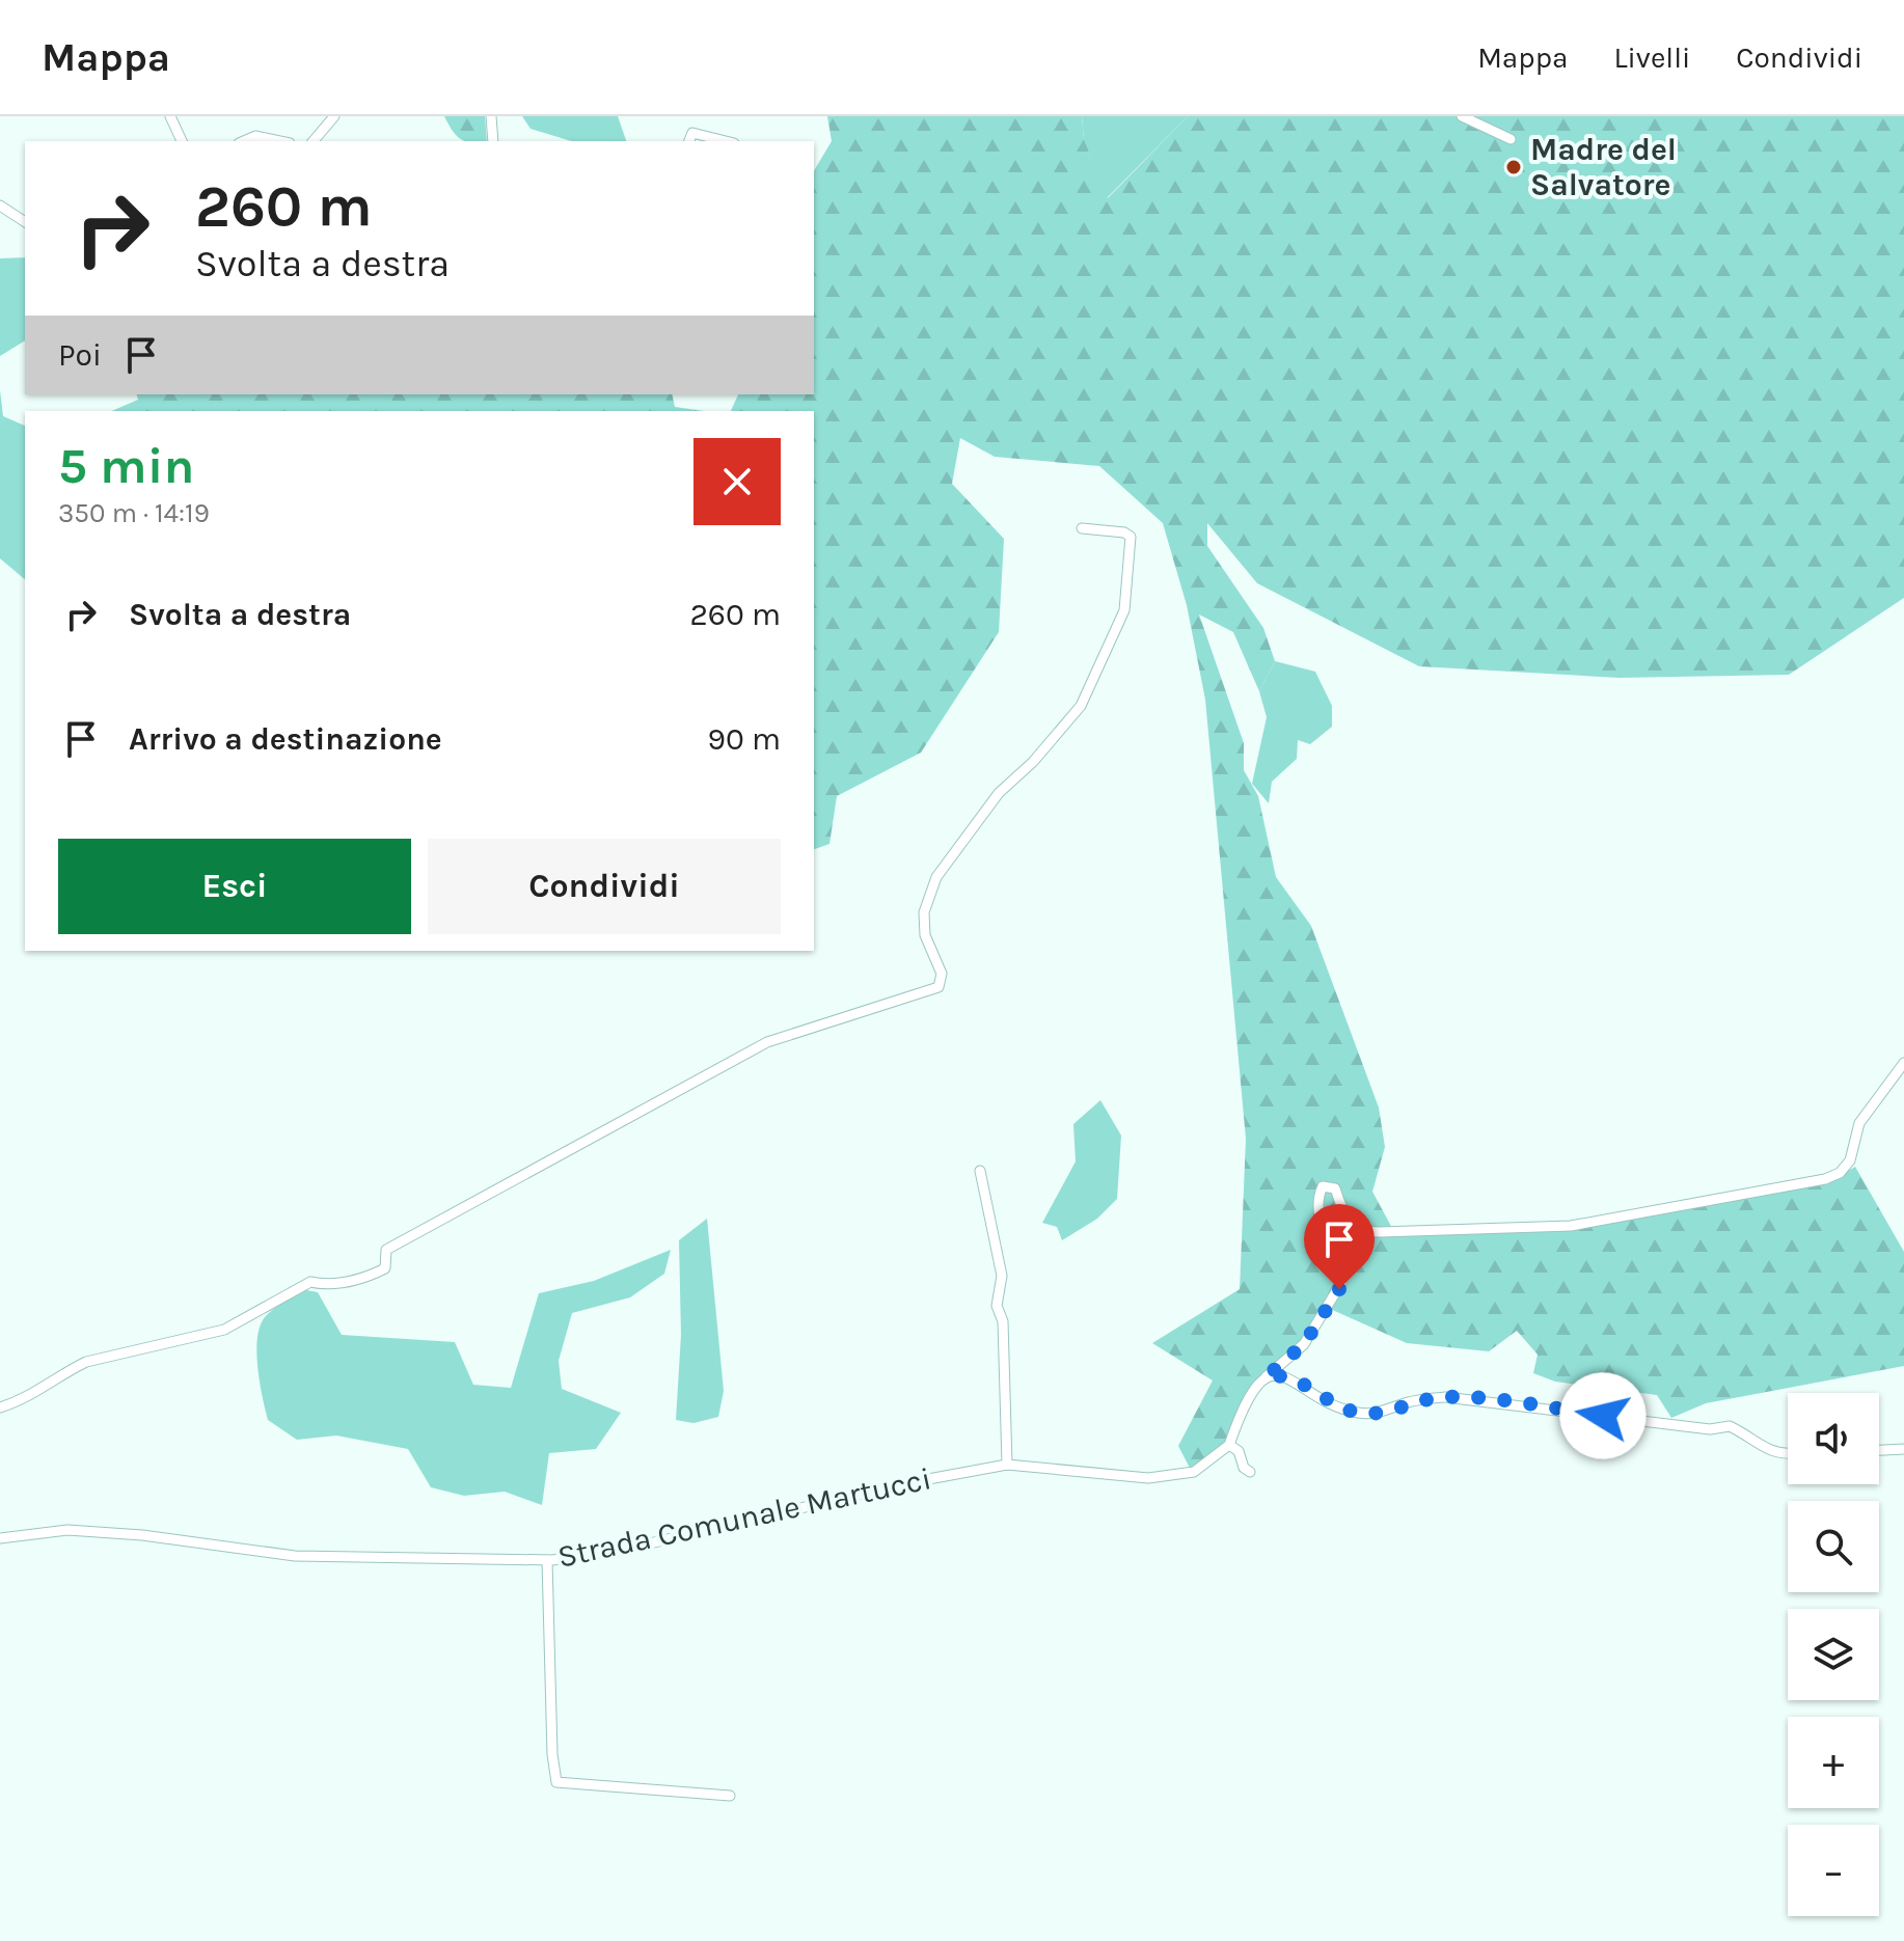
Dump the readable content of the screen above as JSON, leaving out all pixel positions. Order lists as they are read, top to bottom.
{
  "streets": {
    "street": ["Strada Comunale Martucci"]
  },
  "places": ["Madre del Salvatore"],
  "page": {
    "header": "Mappa",
    "nav": ["Mappa", "Livelli", "Condividi"],
    "turn": ["260 m", "Svolta a destra"],
    "then": "Poi",
    "heading": ["5 min", "350 m · 14:19"],
    "list": [
      {
        "name": "Svolta a destra",
        "value": "260 m"
      },
      {
        "name": "Arrivo a destinazione",
        "value": "90 m"
      }
    ],
    "buttons": ["Esci", "Condividi"],
    "map_buttons": ["+", "−"]
  }
}
